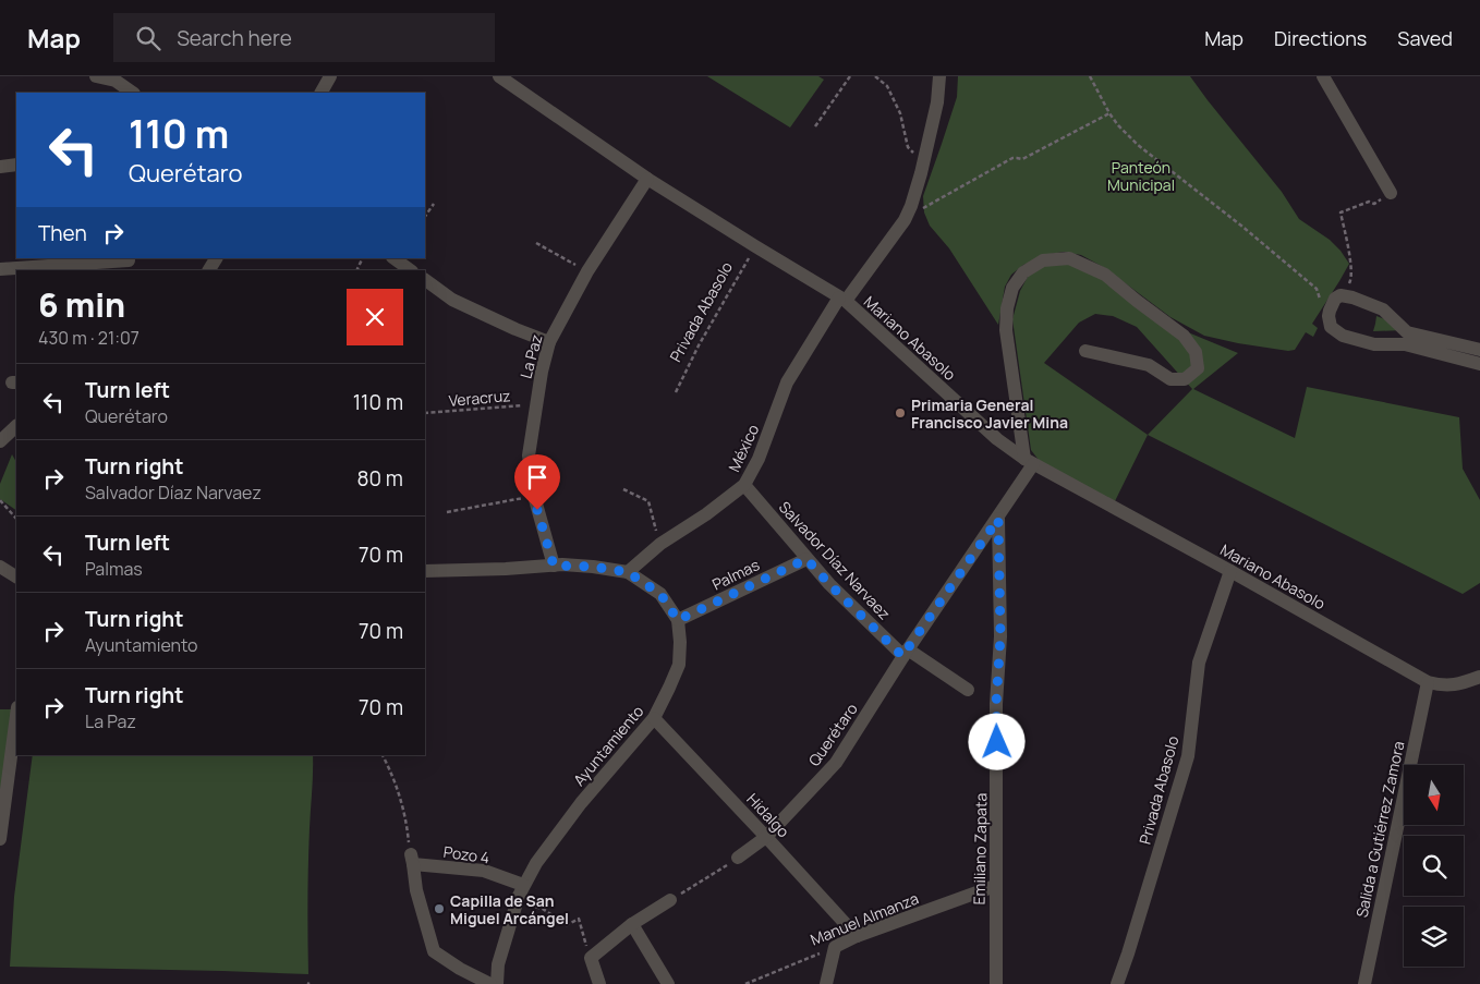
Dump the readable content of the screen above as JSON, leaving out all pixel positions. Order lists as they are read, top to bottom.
{
  "streets": {
    "street": [
      "Privada Abasolo",
      "Mariano Abasolo",
      "La Paz",
      "México",
      "Salvador Díaz Narvaez",
      "Palmas",
      "Querétaro",
      "Ayuntamiento",
      "Hidalgo",
      "Salida a Gutiérrez Zamora",
      "Emiliano Zapata",
      "Pozo 4",
      "Manuel Almanza"
    ],
    "path": ["Veracruz"]
  },
  "crossings": [
    ["Privada Abasolo", "Mariano Abasolo"],
    ["Mariano Abasolo", "La Paz"],
    ["Mariano Abasolo", "México"],
    ["Mariano Abasolo", "Querétaro"],
    ["Mariano Abasolo", "Salida a Gutiérrez Zamora"],
    ["La Paz", "Veracruz"],
    ["La Paz", "Ayuntamiento"],
    ["México", "Salvador Díaz Narvaez"],
    ["México", "Ayuntamiento"],
    ["Salvador Díaz Narvaez", "Palmas"],
    ["Salvador Díaz Narvaez", "Querétaro"],
    ["Palmas", "Ayuntamiento"],
    ["Querétaro", "Hidalgo"],
    ["Querétaro", "Emiliano Zapata"],
    ["Ayuntamiento", "Hidalgo"],
    ["Ayuntamiento", "Pozo 4"],
    ["Hidalgo", "Manuel Almanza"],
    ["Emiliano Zapata", "Manuel Almanza"]
  ],
  "parks": ["Panteón Municipal"],
  "places": ["Primaria General Francisco Javier Mina", "Capilla de San Miguel Arcángel"],
  "north": "bottom",
  "page": {
    "header": "Map",
    "search": "Search here",
    "nav": ["Map", "Directions", "Saved"],
    "turn": ["110 m", "Querétaro"],
    "then": "Then",
    "heading": ["6 min", "430 m · 21:07"],
    "list": [
      {
        "name": "Turn left",
        "note": "Querétaro",
        "value": "110 m"
      },
      {
        "name": "Turn right",
        "note": "Salvador Díaz Narvaez",
        "value": "80 m"
      },
      {
        "name": "Turn left",
        "note": "Palmas",
        "value": "70 m"
      },
      {
        "name": "Turn right",
        "note": "Ayuntamiento",
        "value": "70 m"
      },
      {
        "name": "Turn right",
        "note": "La Paz",
        "value": "70 m"
      }
    ]
  }
}
